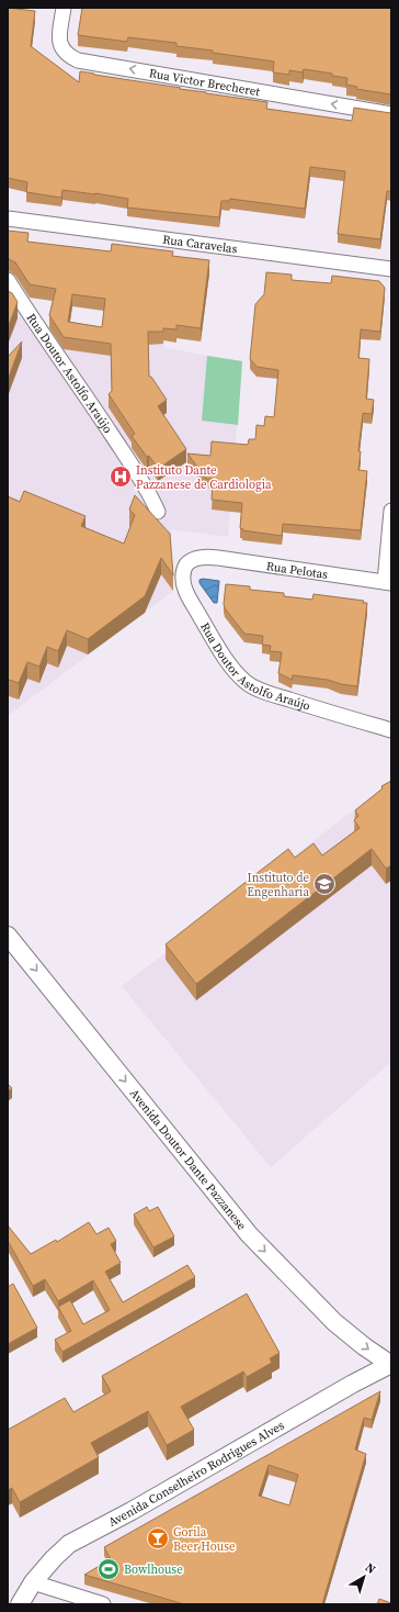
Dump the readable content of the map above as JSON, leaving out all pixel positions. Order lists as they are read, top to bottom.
{
  "streets": {
    "street": [
      "Rua Victor Brecheret",
      "Rua Caravelas",
      "Rua Doutor Astolfo Araújo",
      "Rua Pelotas",
      "Avenida Doutor Dante Pazzanese",
      "Avenida Conselheiro Rodrigues Alves"
    ]
  },
  "crossings": [
    ["Rua Doutor Astolfo Araújo", "Rua Pelotas"],
    ["Avenida Doutor Dante Pazzanese", "Avenida Conselheiro Rodrigues Alves"]
  ],
  "one_way": ["Rua Victor Brecheret", "Avenida Doutor Dante Pazzanese"],
  "places": {
    "hospital": ["Instituto Dante Pazzanese de Cardiologia"],
    "school or university": ["Instituto de Engenharia"],
    "bar": ["Gorila Beer House"],
    "sports": ["Bowlhouse"]
  },
  "north": "top right"
}
